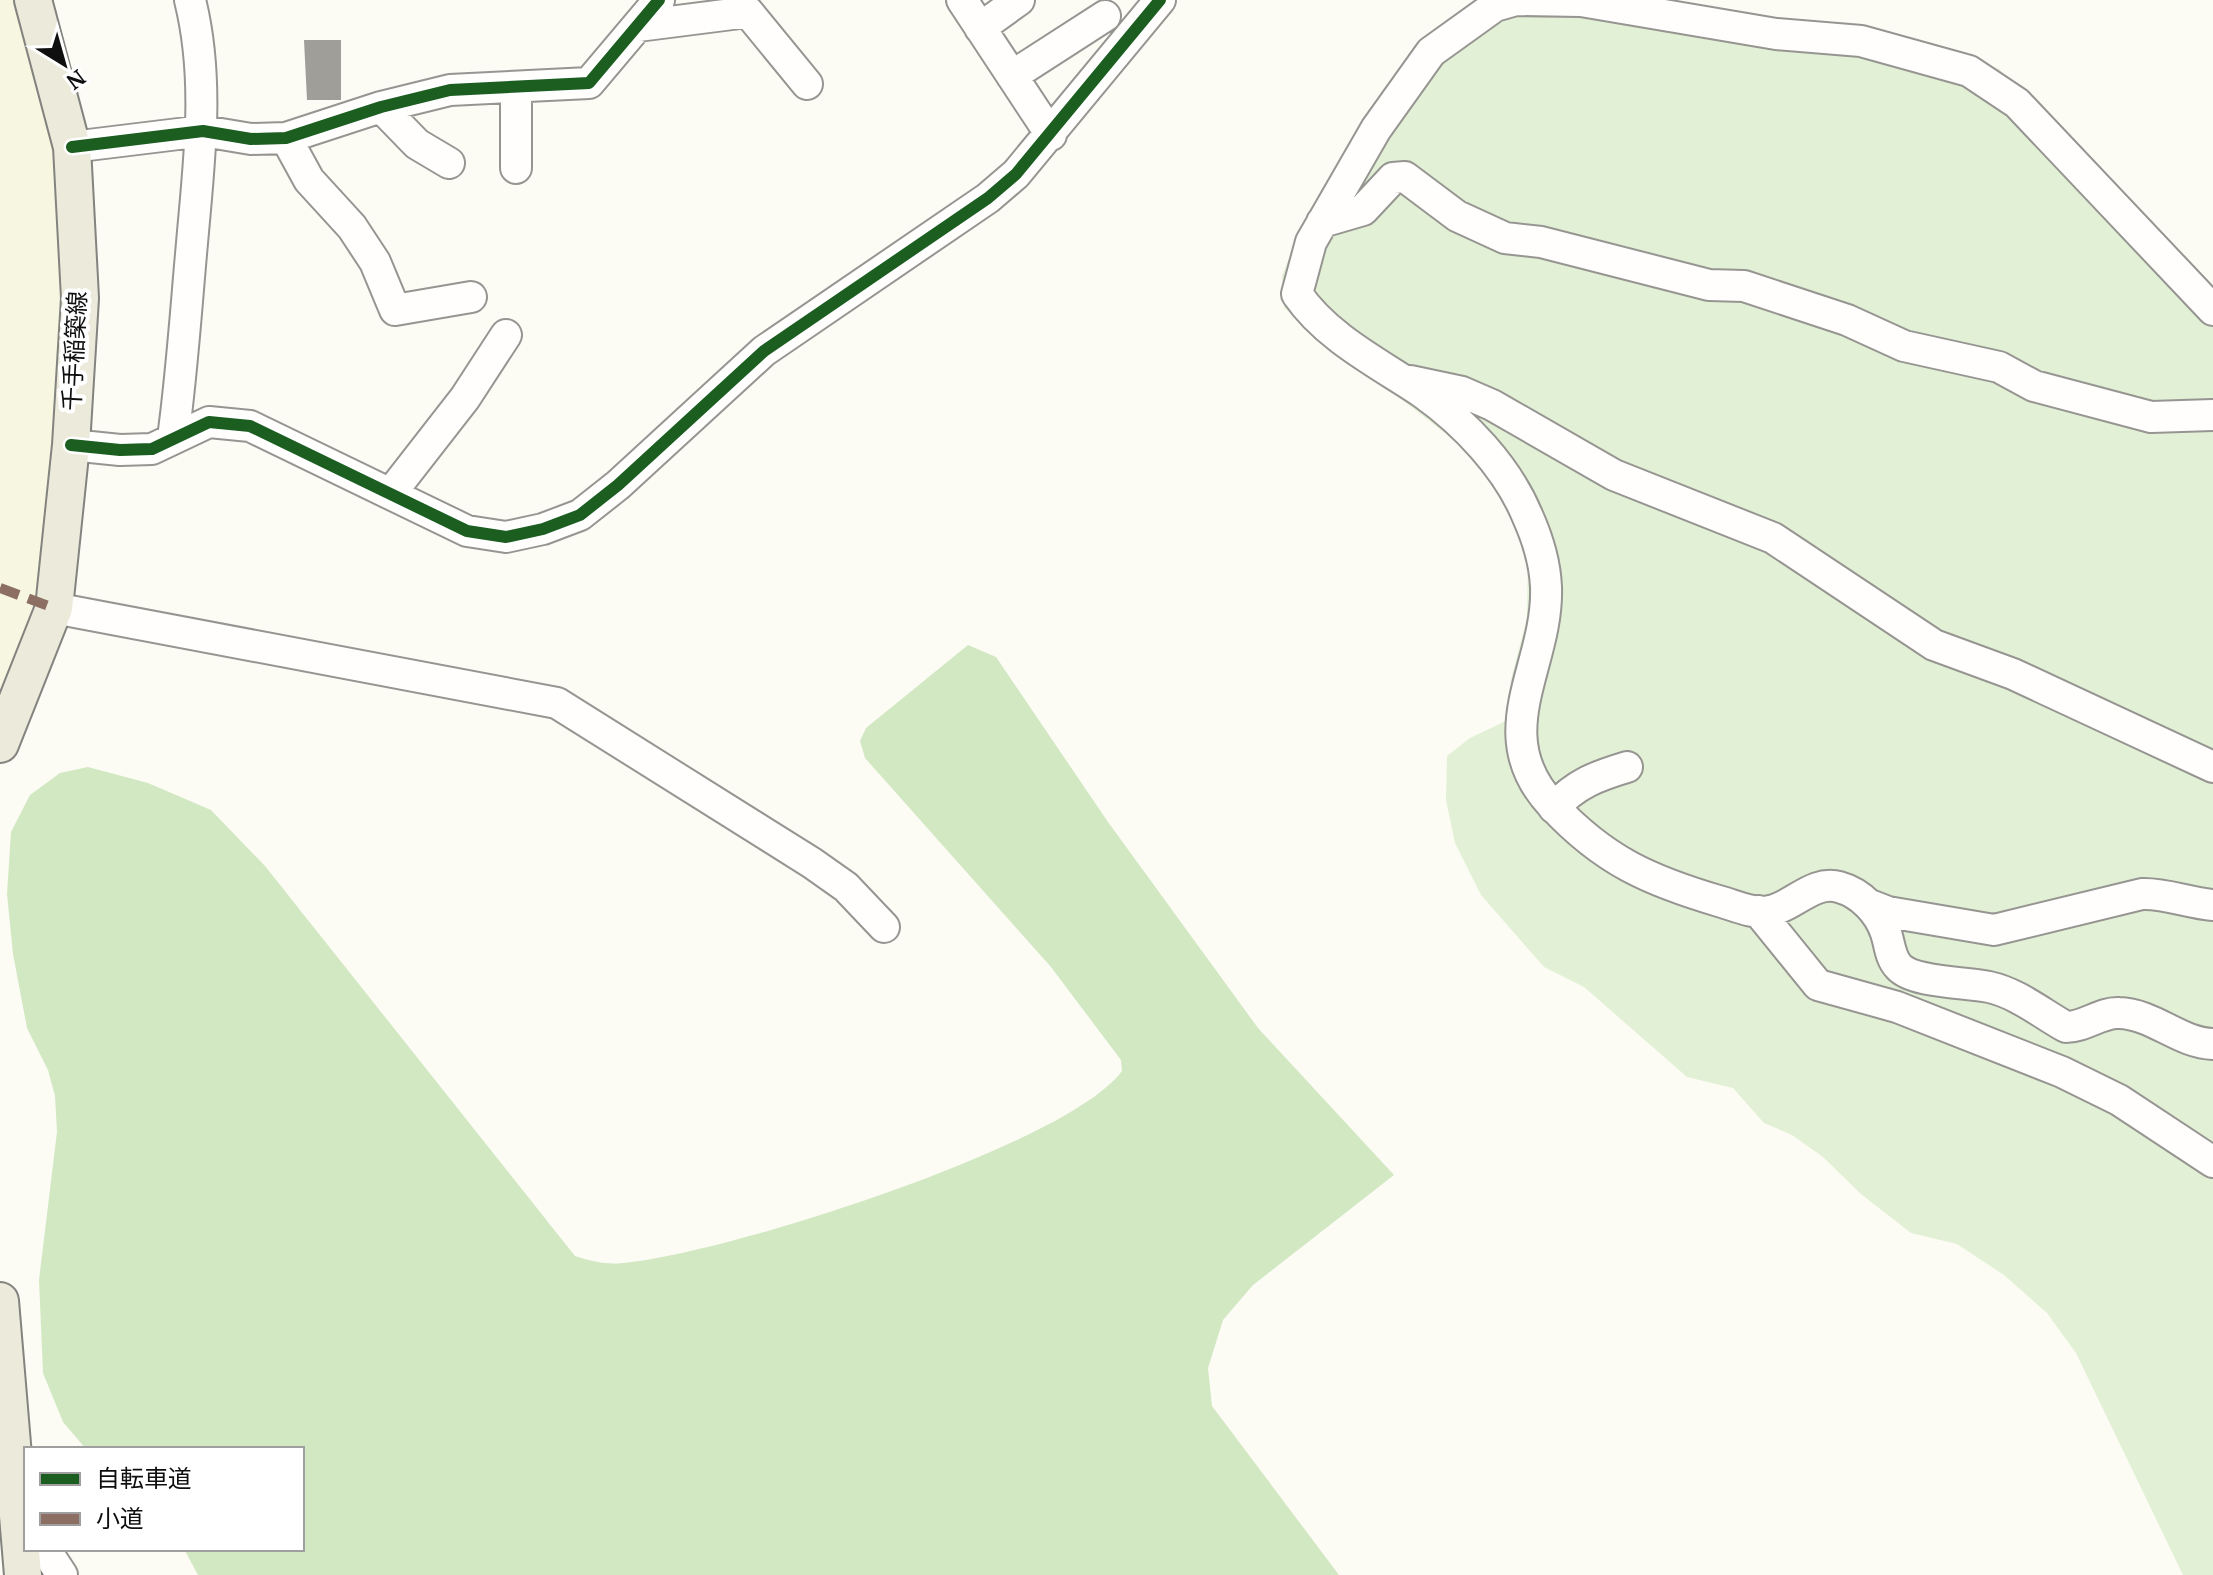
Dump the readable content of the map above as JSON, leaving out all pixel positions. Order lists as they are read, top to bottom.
{
  "streets": {
    "main road": ["千手稲築線"]
  },
  "legend": ["自転車道", "小道"],
  "north": "bottom right"
}
